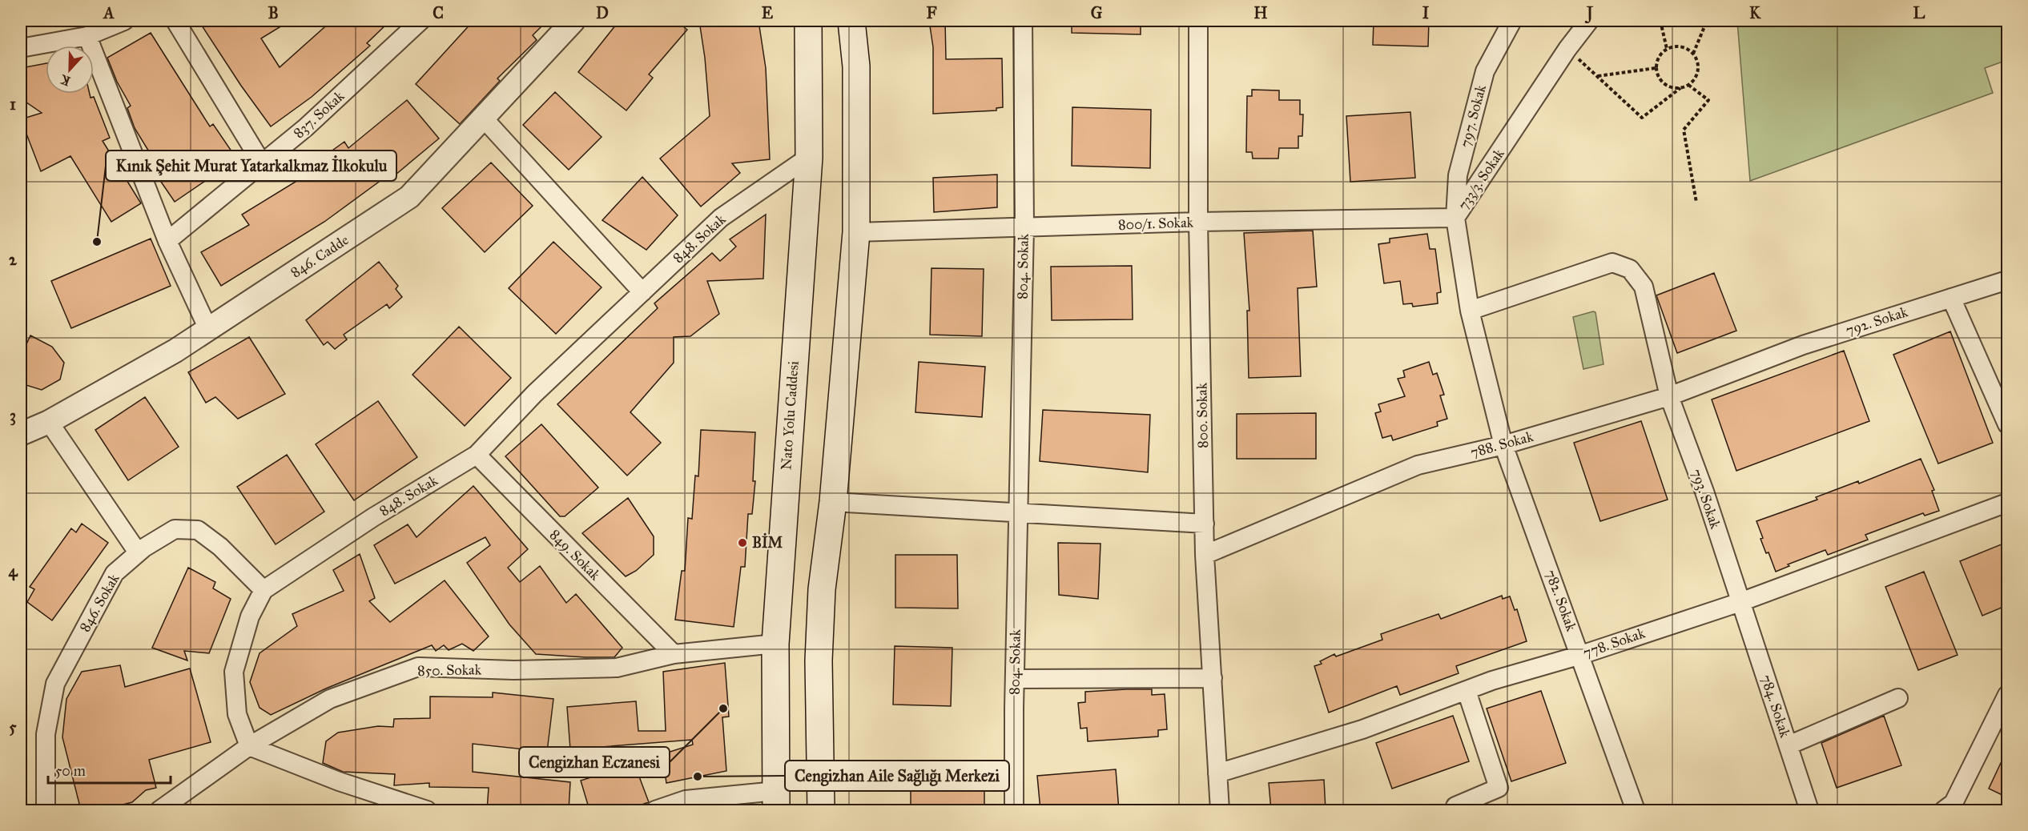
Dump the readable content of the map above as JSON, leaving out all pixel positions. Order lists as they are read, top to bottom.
{
  "streets": {
    "main road": ["Nato Yolu Caddesi"],
    "street": [
      "837. Sokak",
      "797. Sokak",
      "733/3. Sokak",
      "800/1. Sokak",
      "848. Sokak",
      "846. Cadde",
      "804. Sokak",
      "792. Sokak",
      "800. Sokak",
      "788. Sokak",
      "793. Sokak",
      "849. Sokak",
      "782. Sokak",
      "846. Sokak",
      "778. Sokak",
      "850. Sokak",
      "784. Sokak"
    ]
  },
  "crossings": [
    ["797. Sokak", "733/3. Sokak"],
    ["797. Sokak", "800/1. Sokak"],
    ["733/3. Sokak", "800/1. Sokak"],
    ["733/3. Sokak", "788. Sokak"],
    ["733/3. Sokak", "793. Sokak"],
    ["733/3. Sokak", "782. Sokak"],
    ["800/1. Sokak", "804. Sokak"],
    ["800/1. Sokak", "800. Sokak"],
    ["848. Sokak", "Nato Yolu Caddesi"],
    ["848. Sokak", "849. Sokak"],
    ["848. Sokak", "846. Sokak"],
    ["848. Sokak", "850. Sokak"],
    ["792. Sokak", "788. Sokak"],
    ["Nato Yolu Caddesi", "850. Sokak"],
    ["800. Sokak", "788. Sokak"],
    ["800. Sokak", "778. Sokak"],
    ["788. Sokak", "793. Sokak"],
    ["788. Sokak", "782. Sokak"],
    ["793. Sokak", "778. Sokak"],
    ["793. Sokak", "784. Sokak"],
    ["849. Sokak", "850. Sokak"],
    ["782. Sokak", "778. Sokak"],
    ["778. Sokak", "784. Sokak"]
  ],
  "places": [
    "Kınık Şehit Murat Yatarkalkmaz İlkokulu",
    "BİM",
    "Cengizhan Eczanesi",
    "Cengizhan Aile Sağlığı Merkezi"
  ],
  "scale_bar": "50 m",
  "north": "bottom",
  "grid": {
    "columns": [
      "A",
      "B",
      "C",
      "D",
      "E",
      "F",
      "G",
      "H",
      "I",
      "J",
      "K",
      "L"
    ],
    "rows": [
      "1",
      "2",
      "3",
      "4",
      "5"
    ]
  }
}
